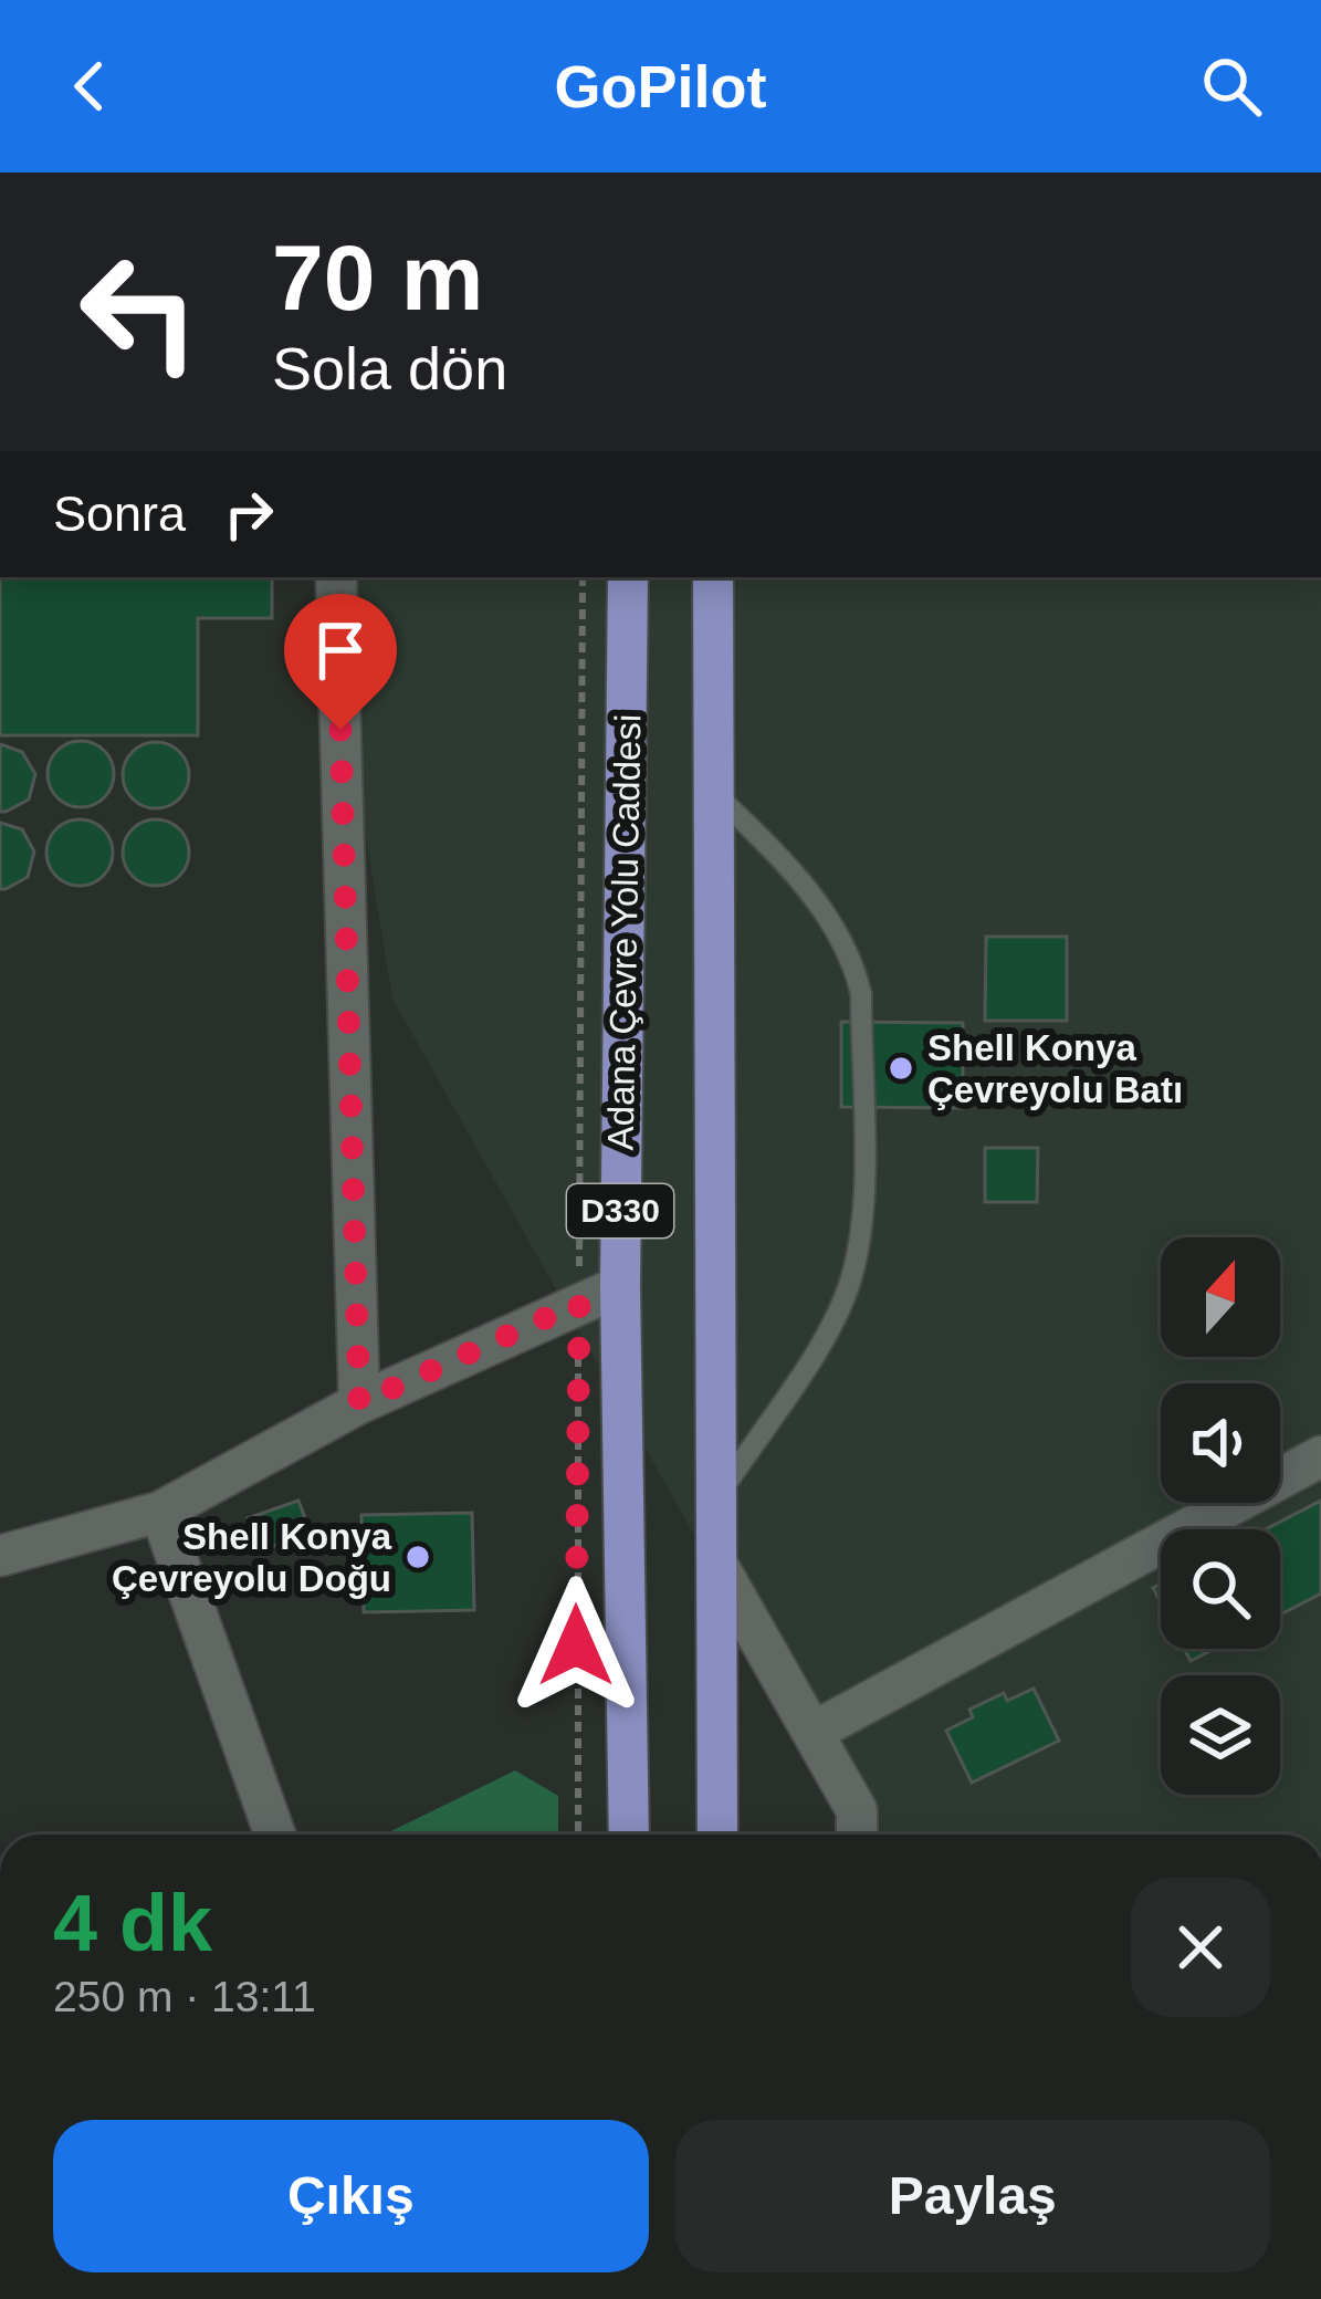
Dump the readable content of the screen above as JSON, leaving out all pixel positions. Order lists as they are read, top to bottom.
{
  "streets": {
    "highway": ["Adana Çevre Yolu Caddesi", "D330"]
  },
  "places": ["Shell Konya Çevreyolu Batı", "Shell Konya Çevreyolu Doğu"],
  "north": "top",
  "page": {
    "header": "GoPilot",
    "turn": ["70 m", "Sola dön"],
    "then": "Sonra",
    "heading": ["4 dk", "250 m · 13:11"],
    "buttons": ["Çıkış", "Paylaş"]
  }
}
